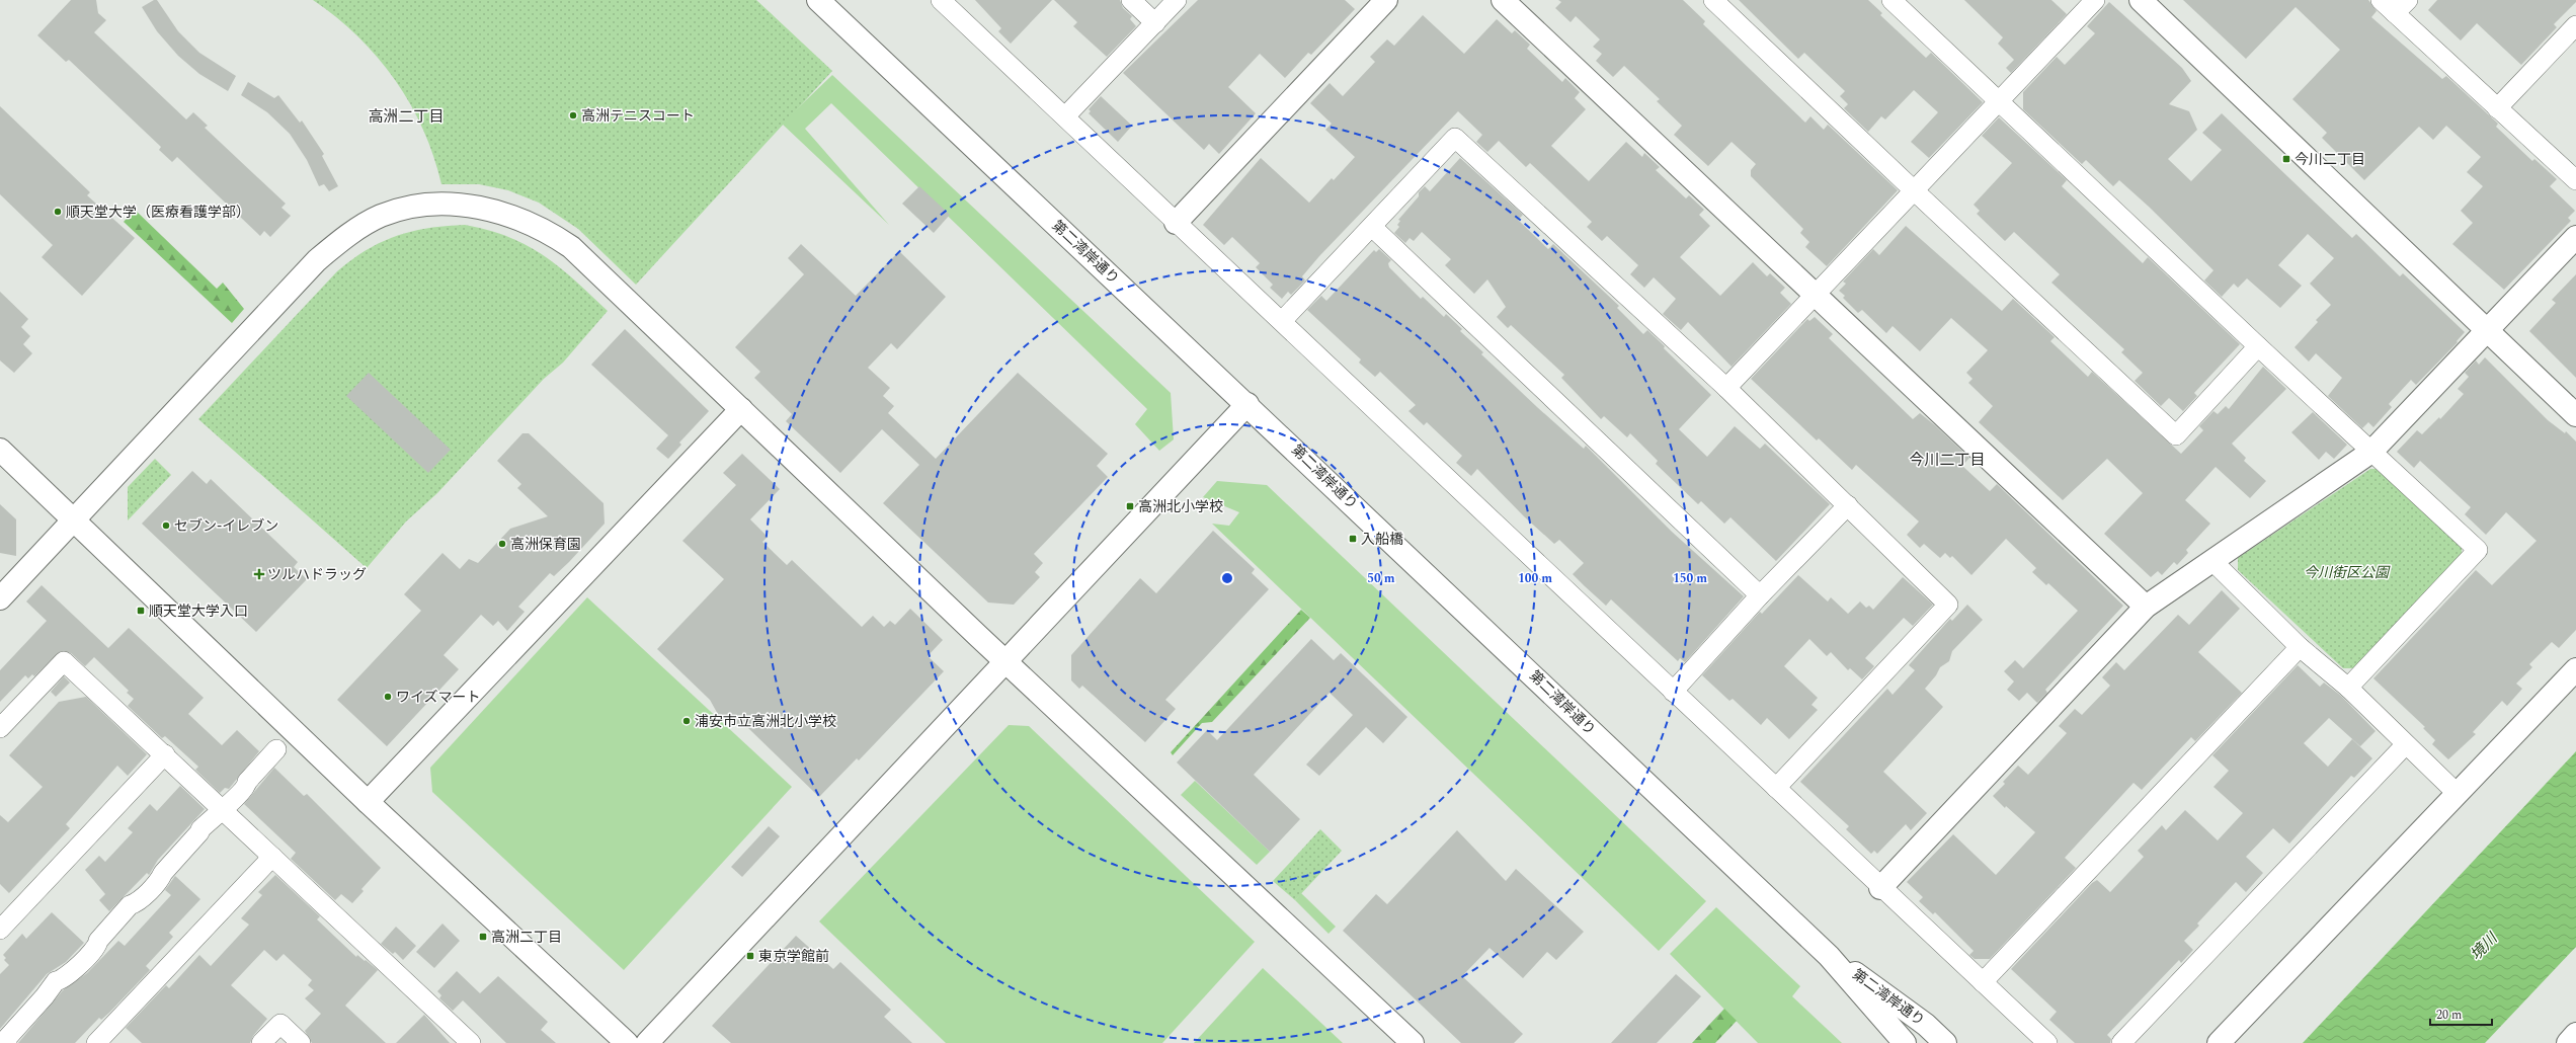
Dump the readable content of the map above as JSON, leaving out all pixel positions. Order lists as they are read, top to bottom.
{
  "streets": {
    "street": ["第二湾岸通り"]
  },
  "districts": ["高洲二丁目", "今川二丁目"],
  "water": ["境川"],
  "parks": ["今川街区公園"],
  "places": {
    "other": [
      "高洲テニスコート",
      "順天堂大学（医療看護学部）",
      "セブン-イレブン",
      "高洲保育園",
      "ワイズマート",
      "浦安市立高洲北小学校"
    ],
    "transit": [
      "今川二丁目",
      "高洲北小学校",
      "入船橋",
      "順天堂大学入口",
      "高洲二丁目",
      "東京学館前"
    ],
    "health": ["ツルハドラッグ"]
  },
  "scale_bar": "20 m",
  "rings": ["50 m", "100 m", "150 m"]
}
